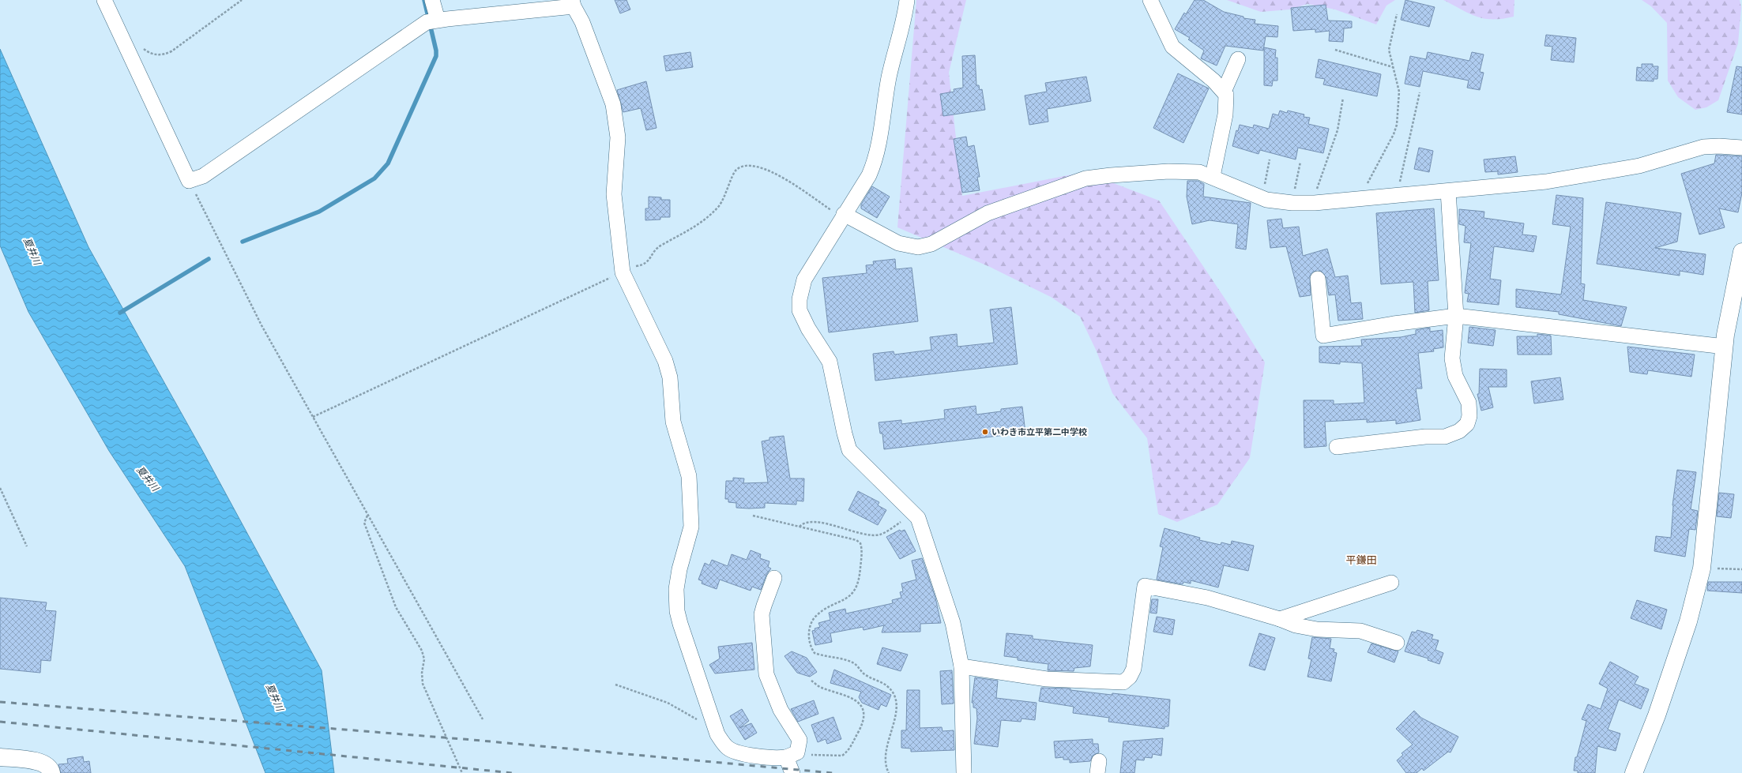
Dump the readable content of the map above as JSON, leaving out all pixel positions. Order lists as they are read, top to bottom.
{
  "districts": ["平鎌田"],
  "water": ["夏井川"],
  "places": ["いわき市立平第二中学校"]
}
